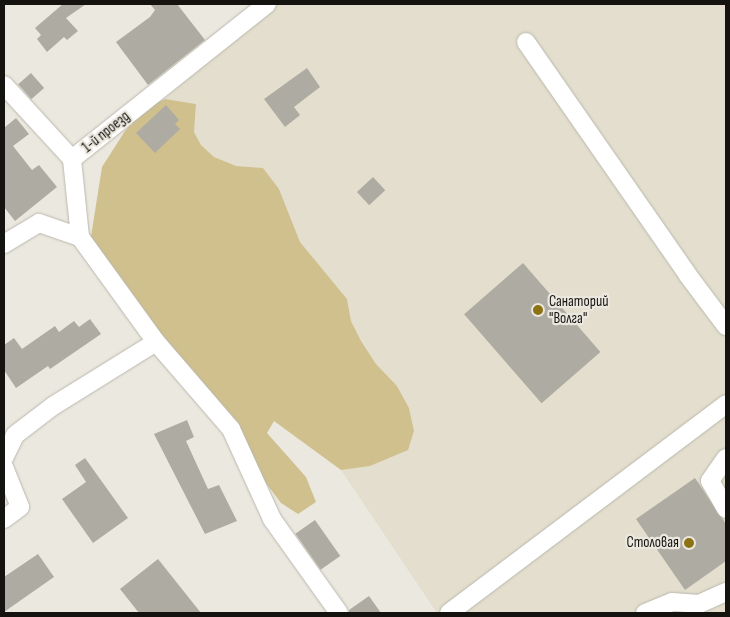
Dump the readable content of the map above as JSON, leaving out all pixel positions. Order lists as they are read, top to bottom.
{
  "streets": {
    "street": ["1-й проезд"]
  },
  "places": ["Санаторий \"Волга\"", "Столовая"]
}
